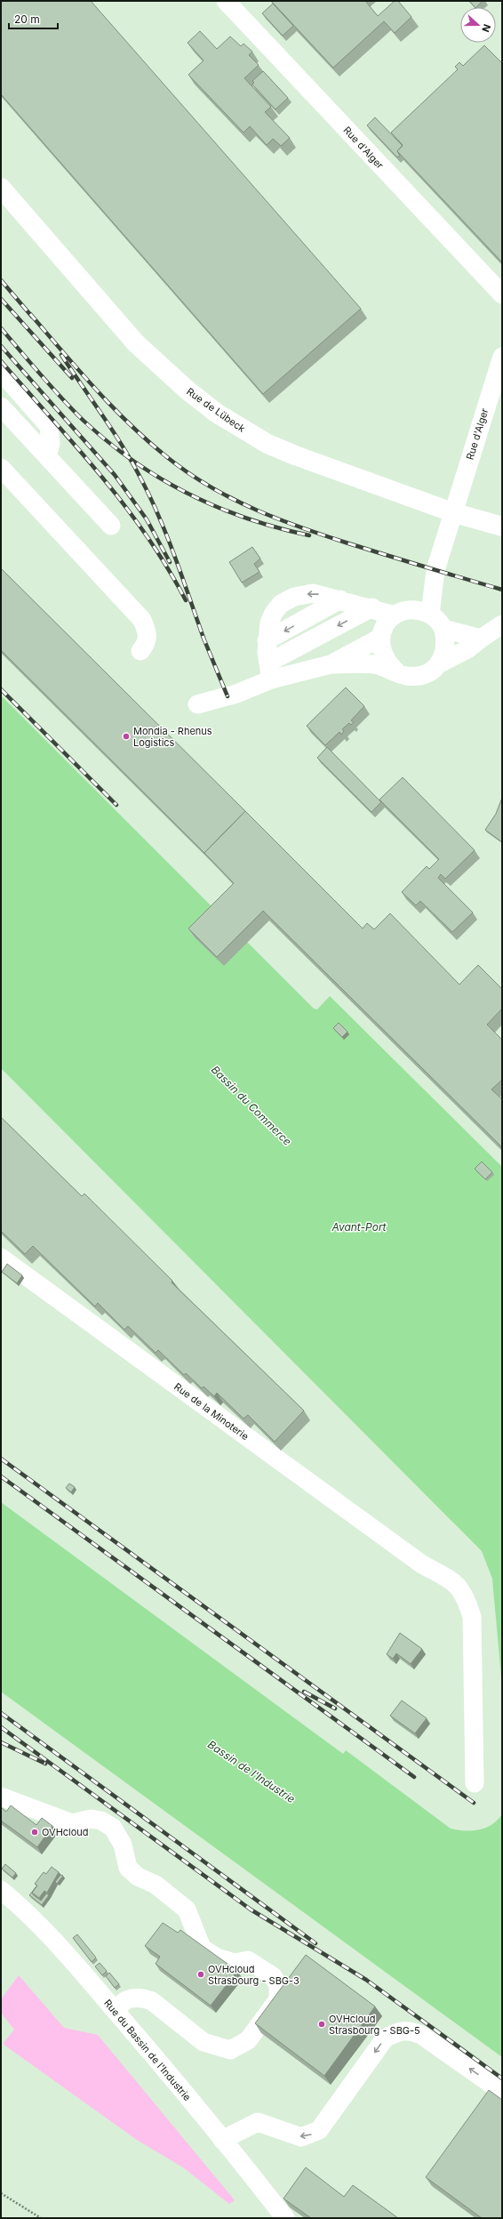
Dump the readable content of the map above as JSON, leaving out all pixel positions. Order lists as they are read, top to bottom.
{
  "streets": {
    "main road": ["Rue de Lübeck"],
    "street": ["Rue d'Alger", "Rue de la Minoterie", "Rue du Bassin de l'Industrie"]
  },
  "crossings": [
    ["Rue d'Alger", "Rue de Lübeck"]
  ],
  "water": ["Bassin du Commerce", "Avant-Port", "Bassin de l'Industrie"],
  "places": [
    "Mondia - Rhenus Logistics",
    "OVHcloud",
    "OVHcloud Strasbourg - SBG-3",
    "OVHcloud Strasbourg - SBG-5"
  ],
  "scale_bar": "20 m",
  "north": "right"
}
